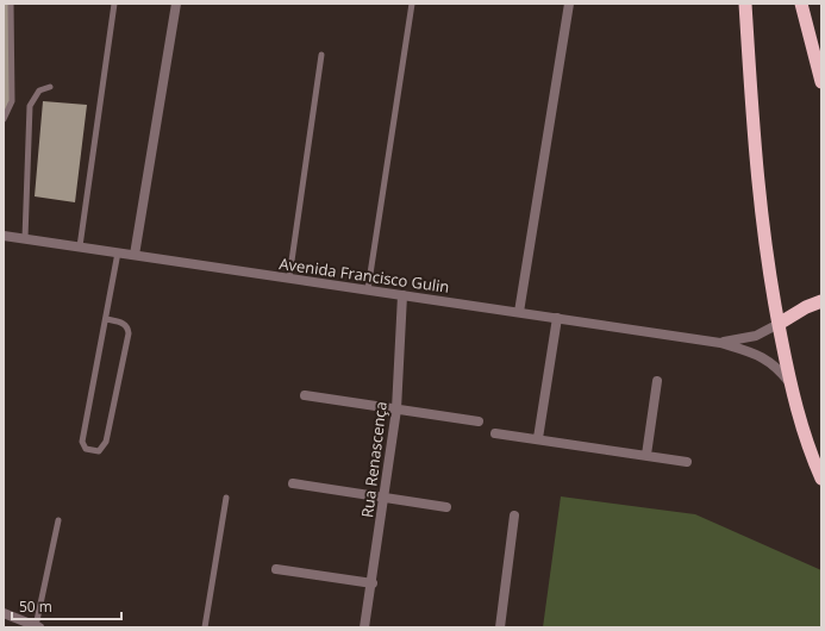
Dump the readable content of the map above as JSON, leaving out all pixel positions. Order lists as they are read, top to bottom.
{
  "streets": {
    "street": ["Avenida Francisco Gulin", "Rua Renascença"]
  },
  "crossings": [
    ["Avenida Francisco Gulin", "Rua Renascença"]
  ],
  "scale_bar": "50 m"
}
